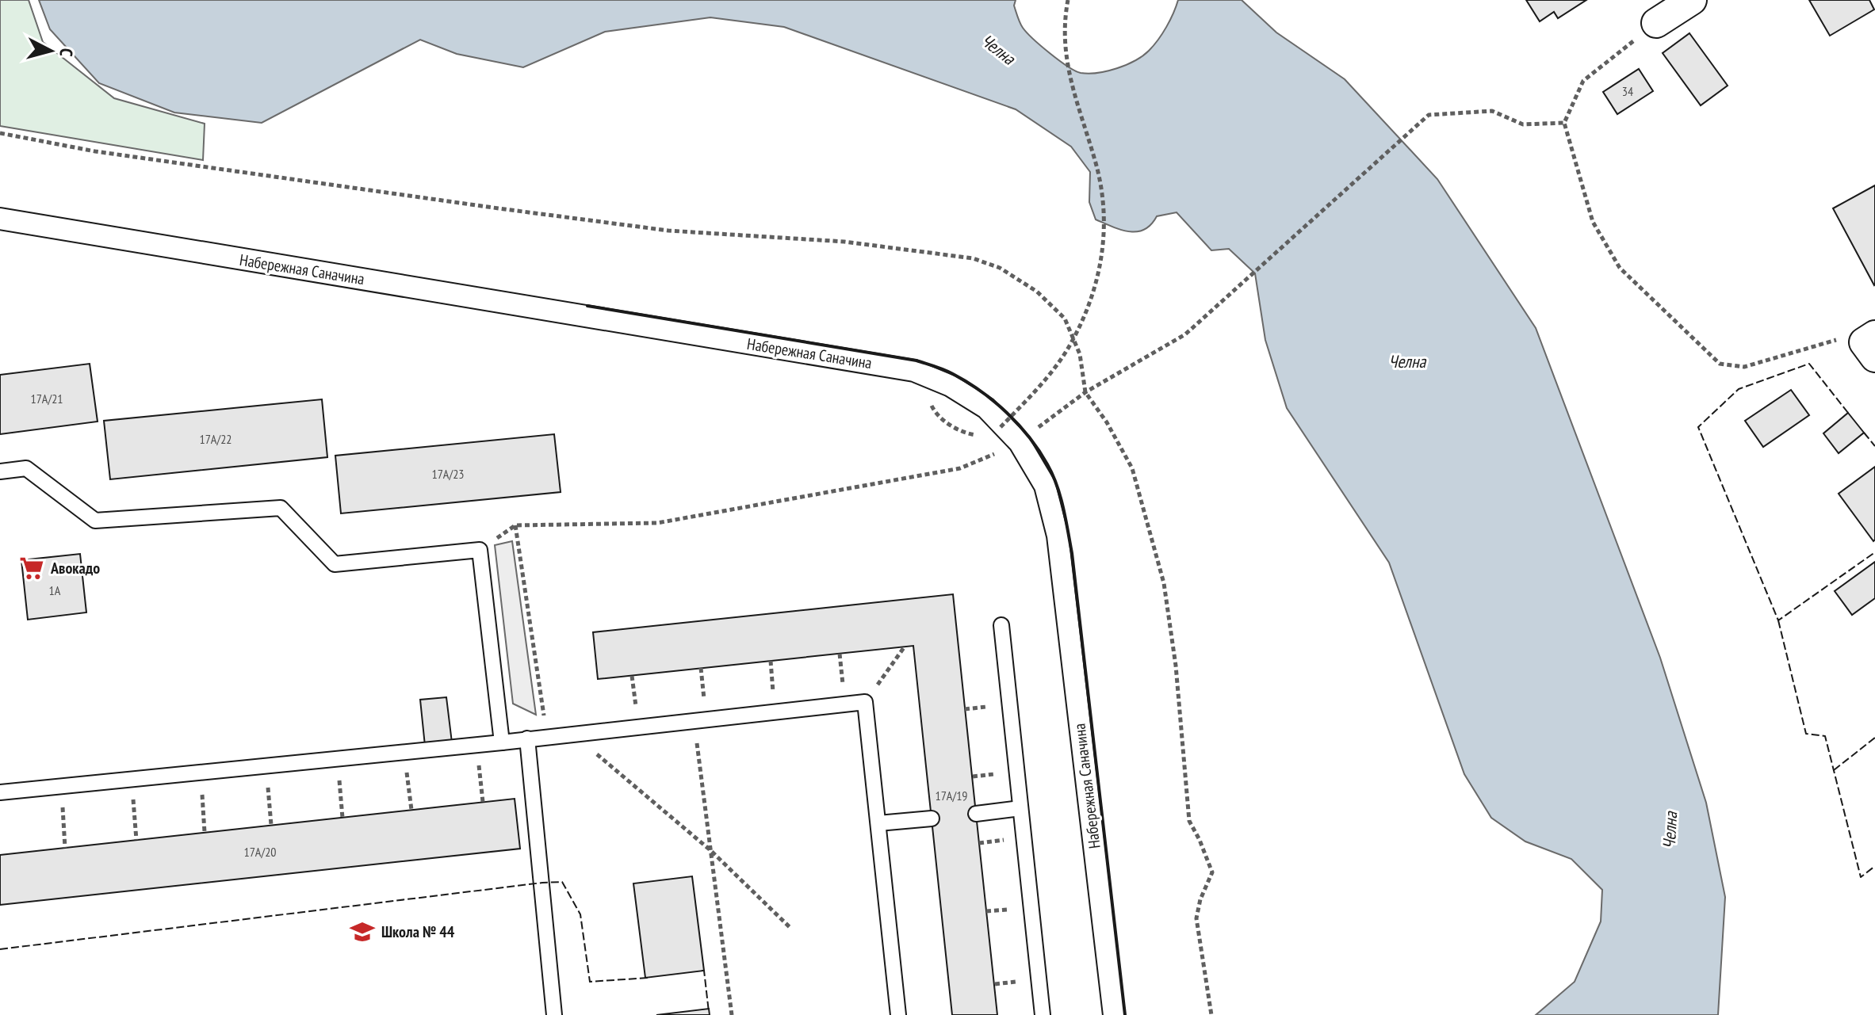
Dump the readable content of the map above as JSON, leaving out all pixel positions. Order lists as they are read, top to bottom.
{
  "streets": {
    "street": ["Набережная Саначина"]
  },
  "water": ["Челна"],
  "places": {
    "supermarket": ["Авокадо"],
    "school or university": ["Школа № 44"]
  },
  "house_numbers": [
    "34",
    "17А/21",
    "17А/22",
    "17А/23",
    "1А",
    "17А/19",
    "17А/20"
  ],
  "north": "right"
}
